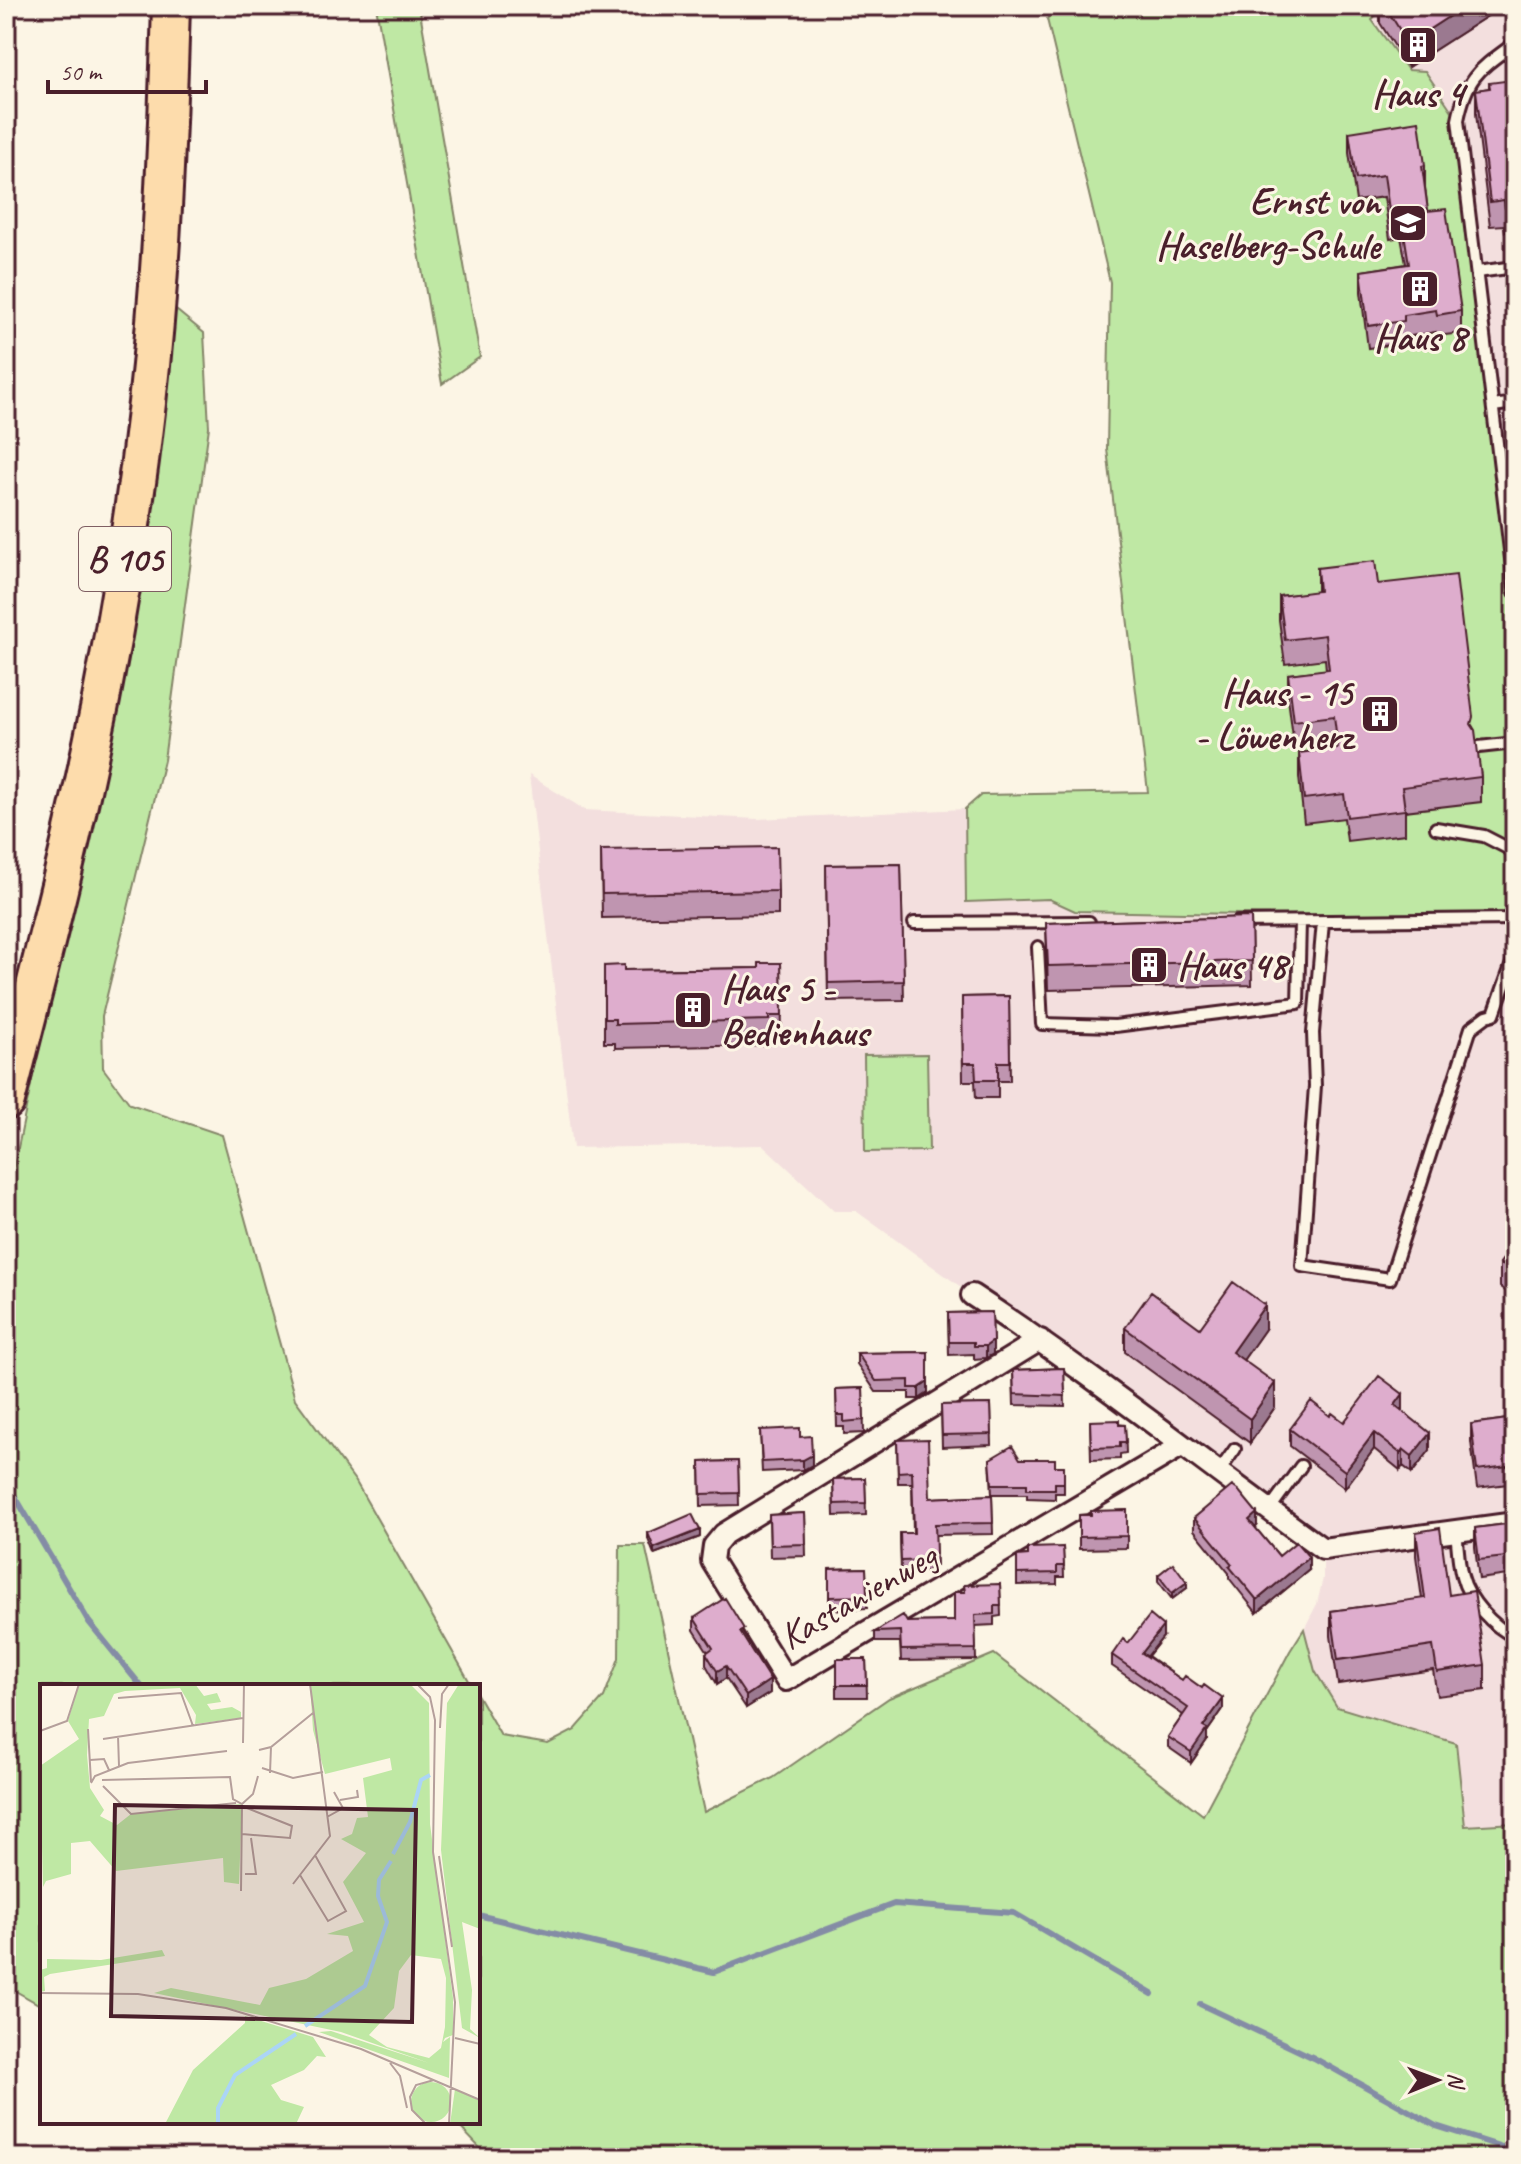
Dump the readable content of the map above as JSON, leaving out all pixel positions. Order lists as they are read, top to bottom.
{
  "streets": {
    "highway": ["B 105"],
    "street": ["Kastanienweg"]
  },
  "places": {
    "building": [
      "Haus 4",
      "Haus 8",
      "Haus - 15 - Löwenherz",
      "Haus 48",
      "Haus 5 - Bedienhaus"
    ],
    "school or university": ["Ernst von Haselberg-Schule"]
  },
  "scale_bar": "50 m",
  "north": "right"
}
